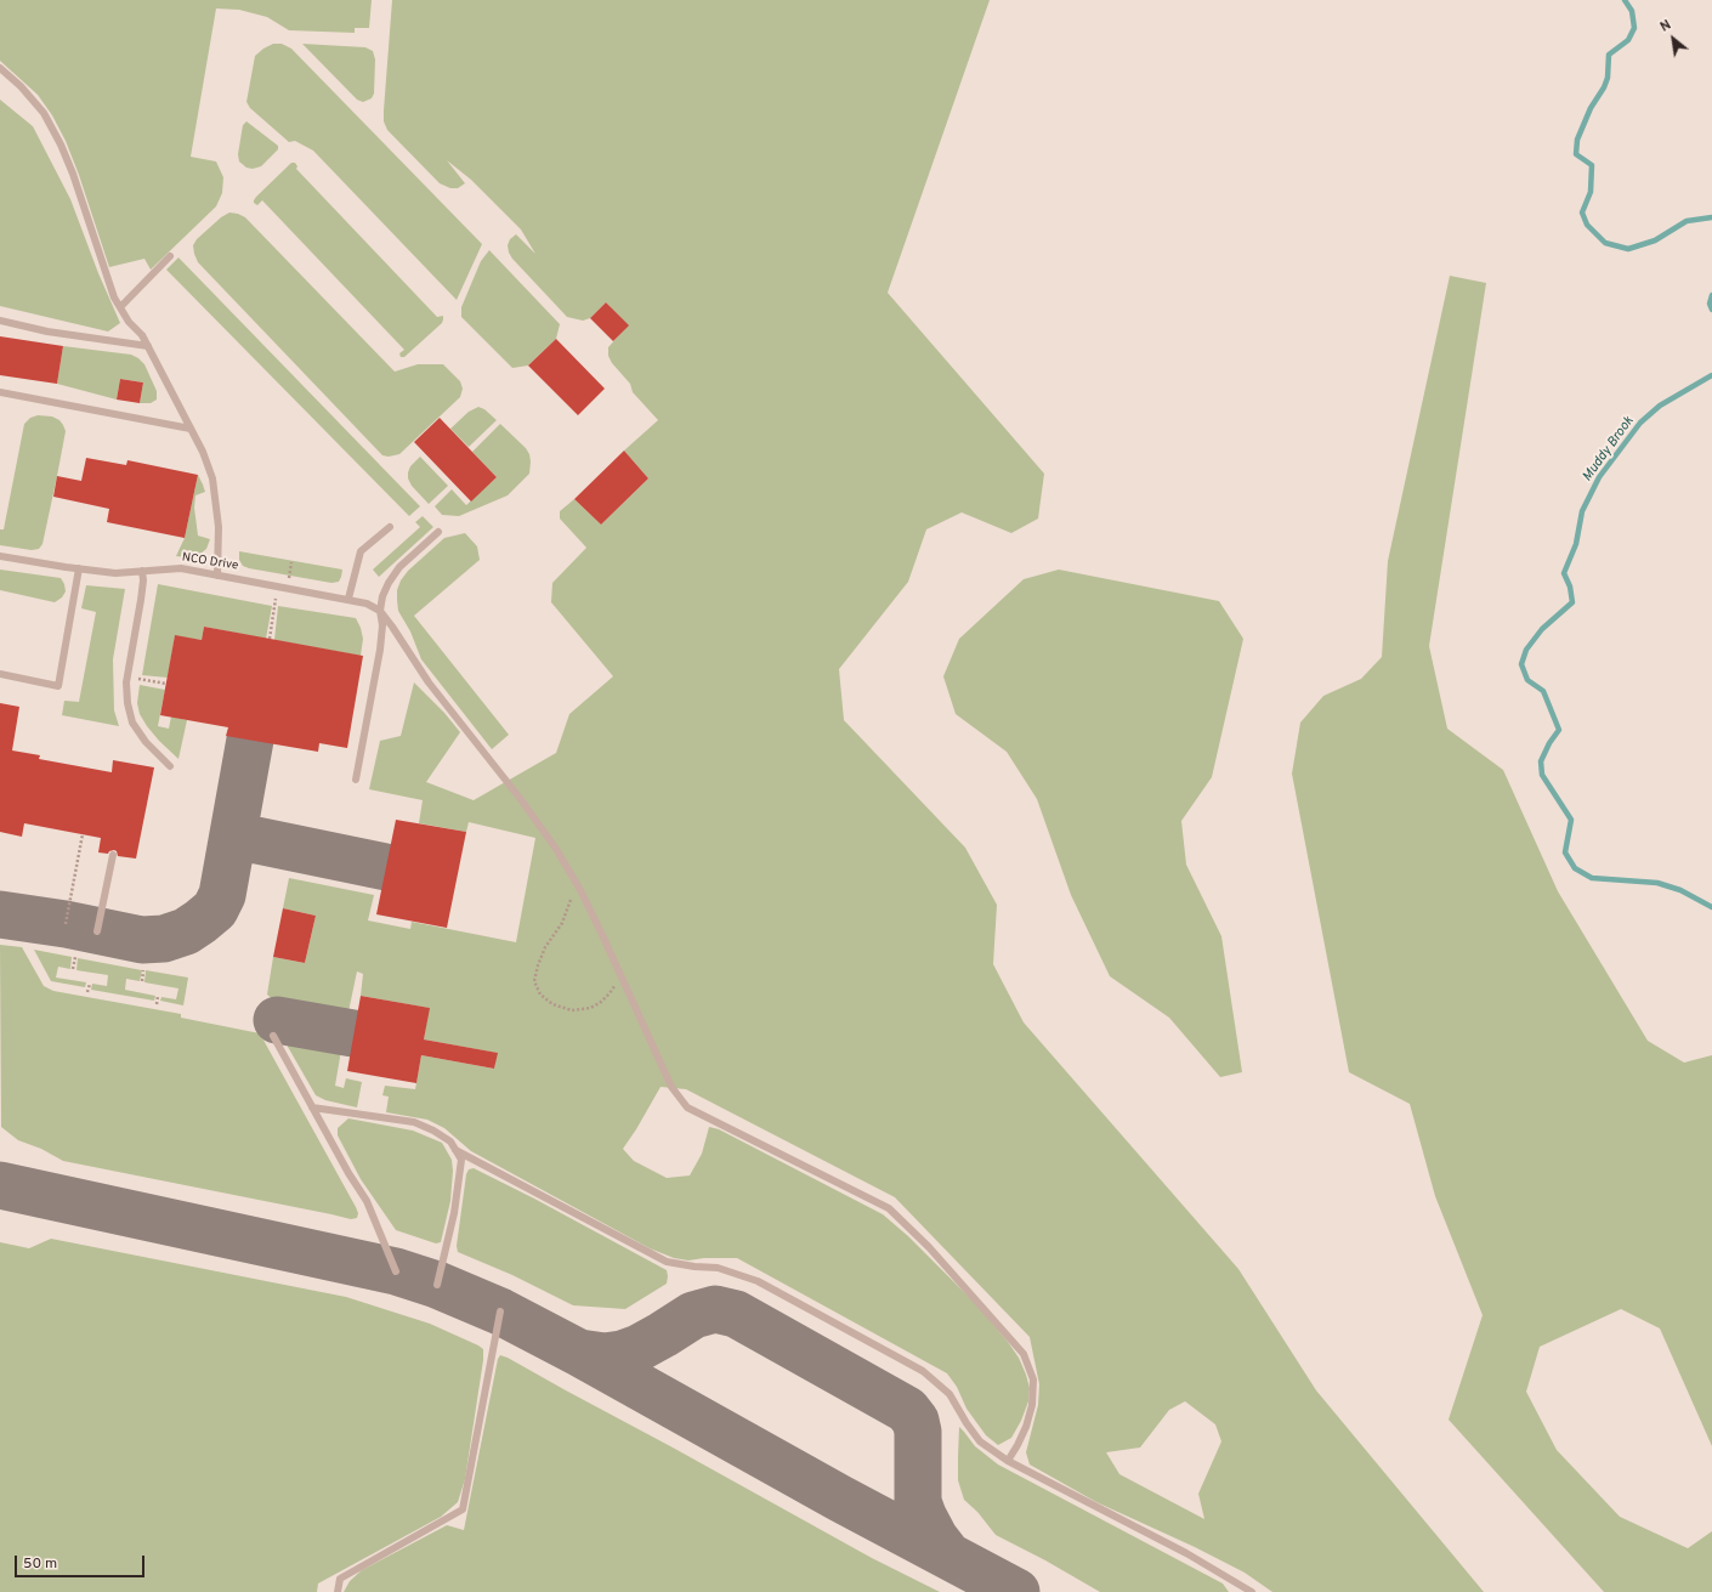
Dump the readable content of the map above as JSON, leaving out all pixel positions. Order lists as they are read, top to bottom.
{
  "streets": {
    "lane": ["NCO Drive"]
  },
  "water": ["Muddy Brook"],
  "scale_bar": "50 m",
  "north": "top left"
}
